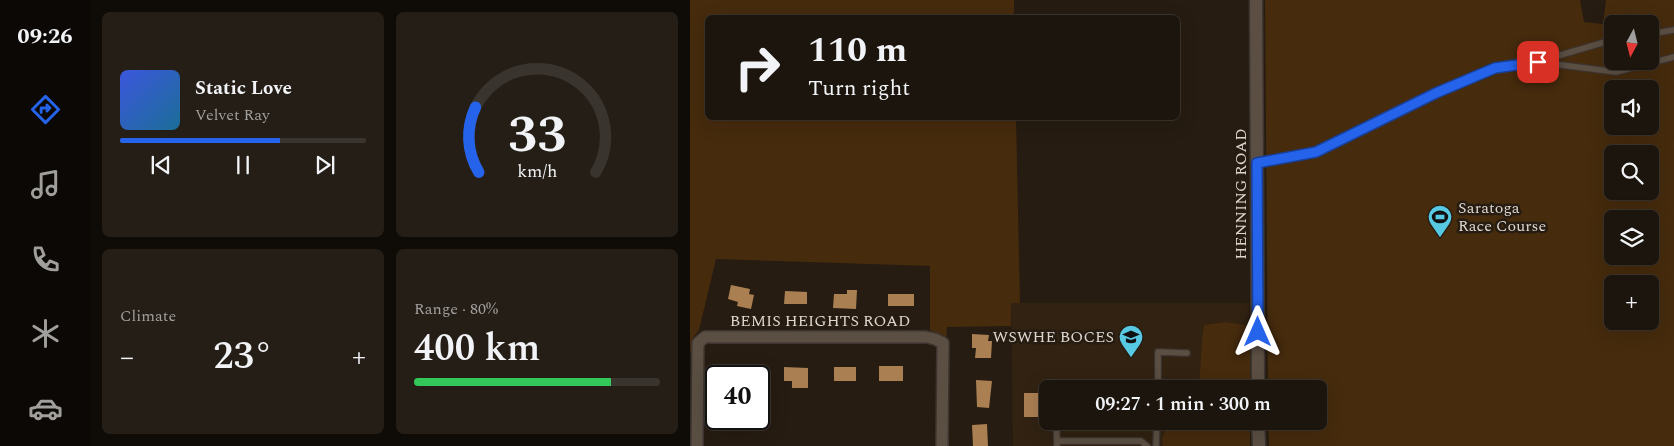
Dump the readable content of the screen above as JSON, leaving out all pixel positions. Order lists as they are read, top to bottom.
{
  "streets": {
    "street": ["HENNING ROAD", "BEMIS HEIGHTS ROAD"]
  },
  "places": {
    "sports": ["Saratoga Race Course"],
    "school or university": ["WSWHE BOCES"]
  },
  "north": "bottom",
  "page": {
    "tabs": "09:26",
    "map_buttons": "+",
    "turn": ["110 m", "Turn right"],
    "song": ["Static Love", "Velvet Ray"],
    "tile": [
      "Climate",
      ["Range · 80%", "400 km"]
    ],
    "heat": ["−", "23°", "+"],
    "limit": "40",
    "trip": "09:27 · 1 min · 300 m",
    "gauge": ["33", "km/h"]
  }
}
